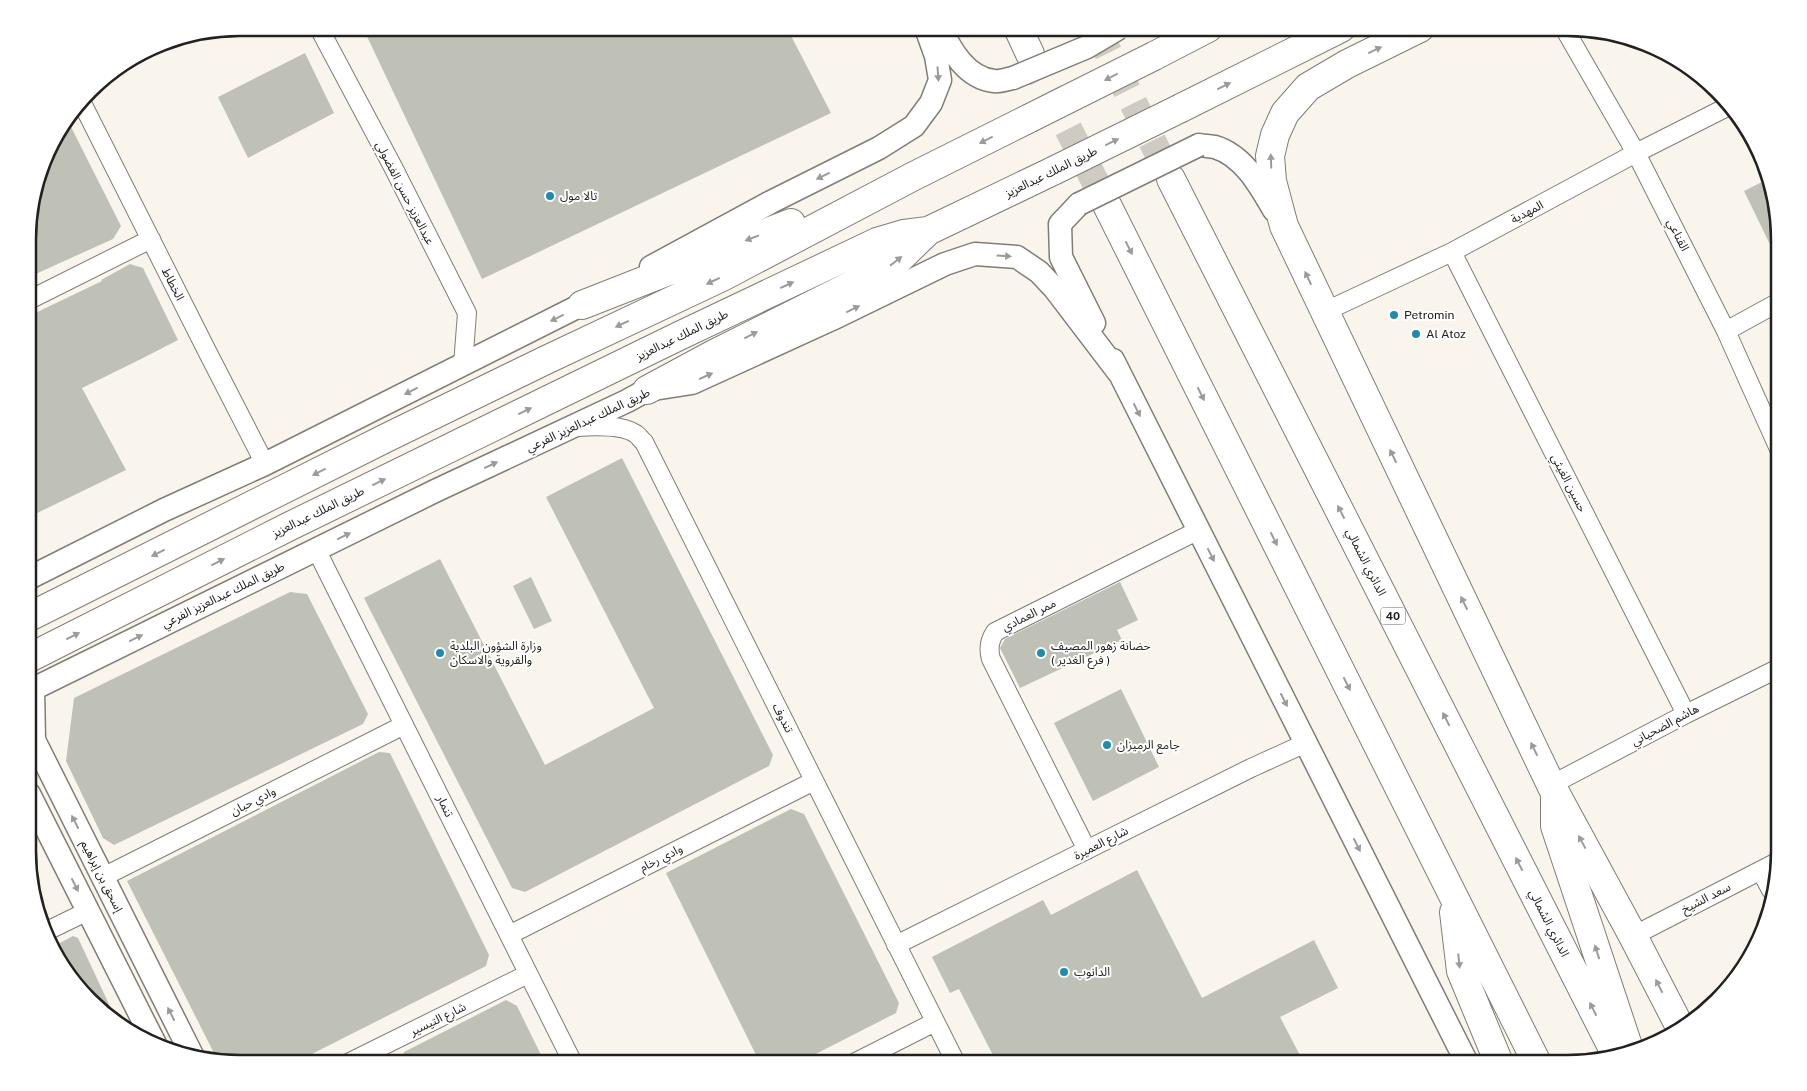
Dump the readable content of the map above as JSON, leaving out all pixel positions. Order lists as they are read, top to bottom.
{
  "streets": {
    "main road": ["طريق الملك عبدالعزيز", "الدائري الشمالي", "40"],
    "street": [
      "عبدالعزيز حسن الفضولي",
      "المهدية",
      "القناعي",
      "الخطاط",
      "طريق الملك عبدالعزيز الفرعي",
      "حسين الغيثي",
      "ممر العمادي",
      "تندوف",
      "هاشم الضحياني",
      "وادي حبان",
      "تنمار",
      "شارع العميرة",
      "وادي رخام",
      "إسحق بن إبراهيم",
      "سعد الشيخ",
      "شارع التيسير"
    ]
  },
  "crossings": [
    ["المهدية", "القناعي"],
    ["المهدية", "حسين الغيثي"],
    ["طريق الملك عبدالعزيز الفرعي", "تندوف"],
    ["طريق الملك عبدالعزيز الفرعي", "تنمار"],
    ["حسين الغيثي", "هاشم الضحياني"],
    ["ممر العمادي", "شارع العميرة"],
    ["تندوف", "شارع العميرة"],
    ["تندوف", "وادي رخام"],
    ["وادي حبان", "تنمار"],
    ["وادي حبان", "إسحق بن إبراهيم"],
    ["تنمار", "وادي رخام"],
    ["تنمار", "شارع التيسير"]
  ],
  "places": [
    "تالا مول",
    "Petromin",
    "Al Atoz",
    "وزارة الشؤون البلدية والقروية والاسكان",
    "حضانة زهور المصيف ( فرع الغدير )",
    "جامع الرميزان",
    "الدانوب"
  ]
}
